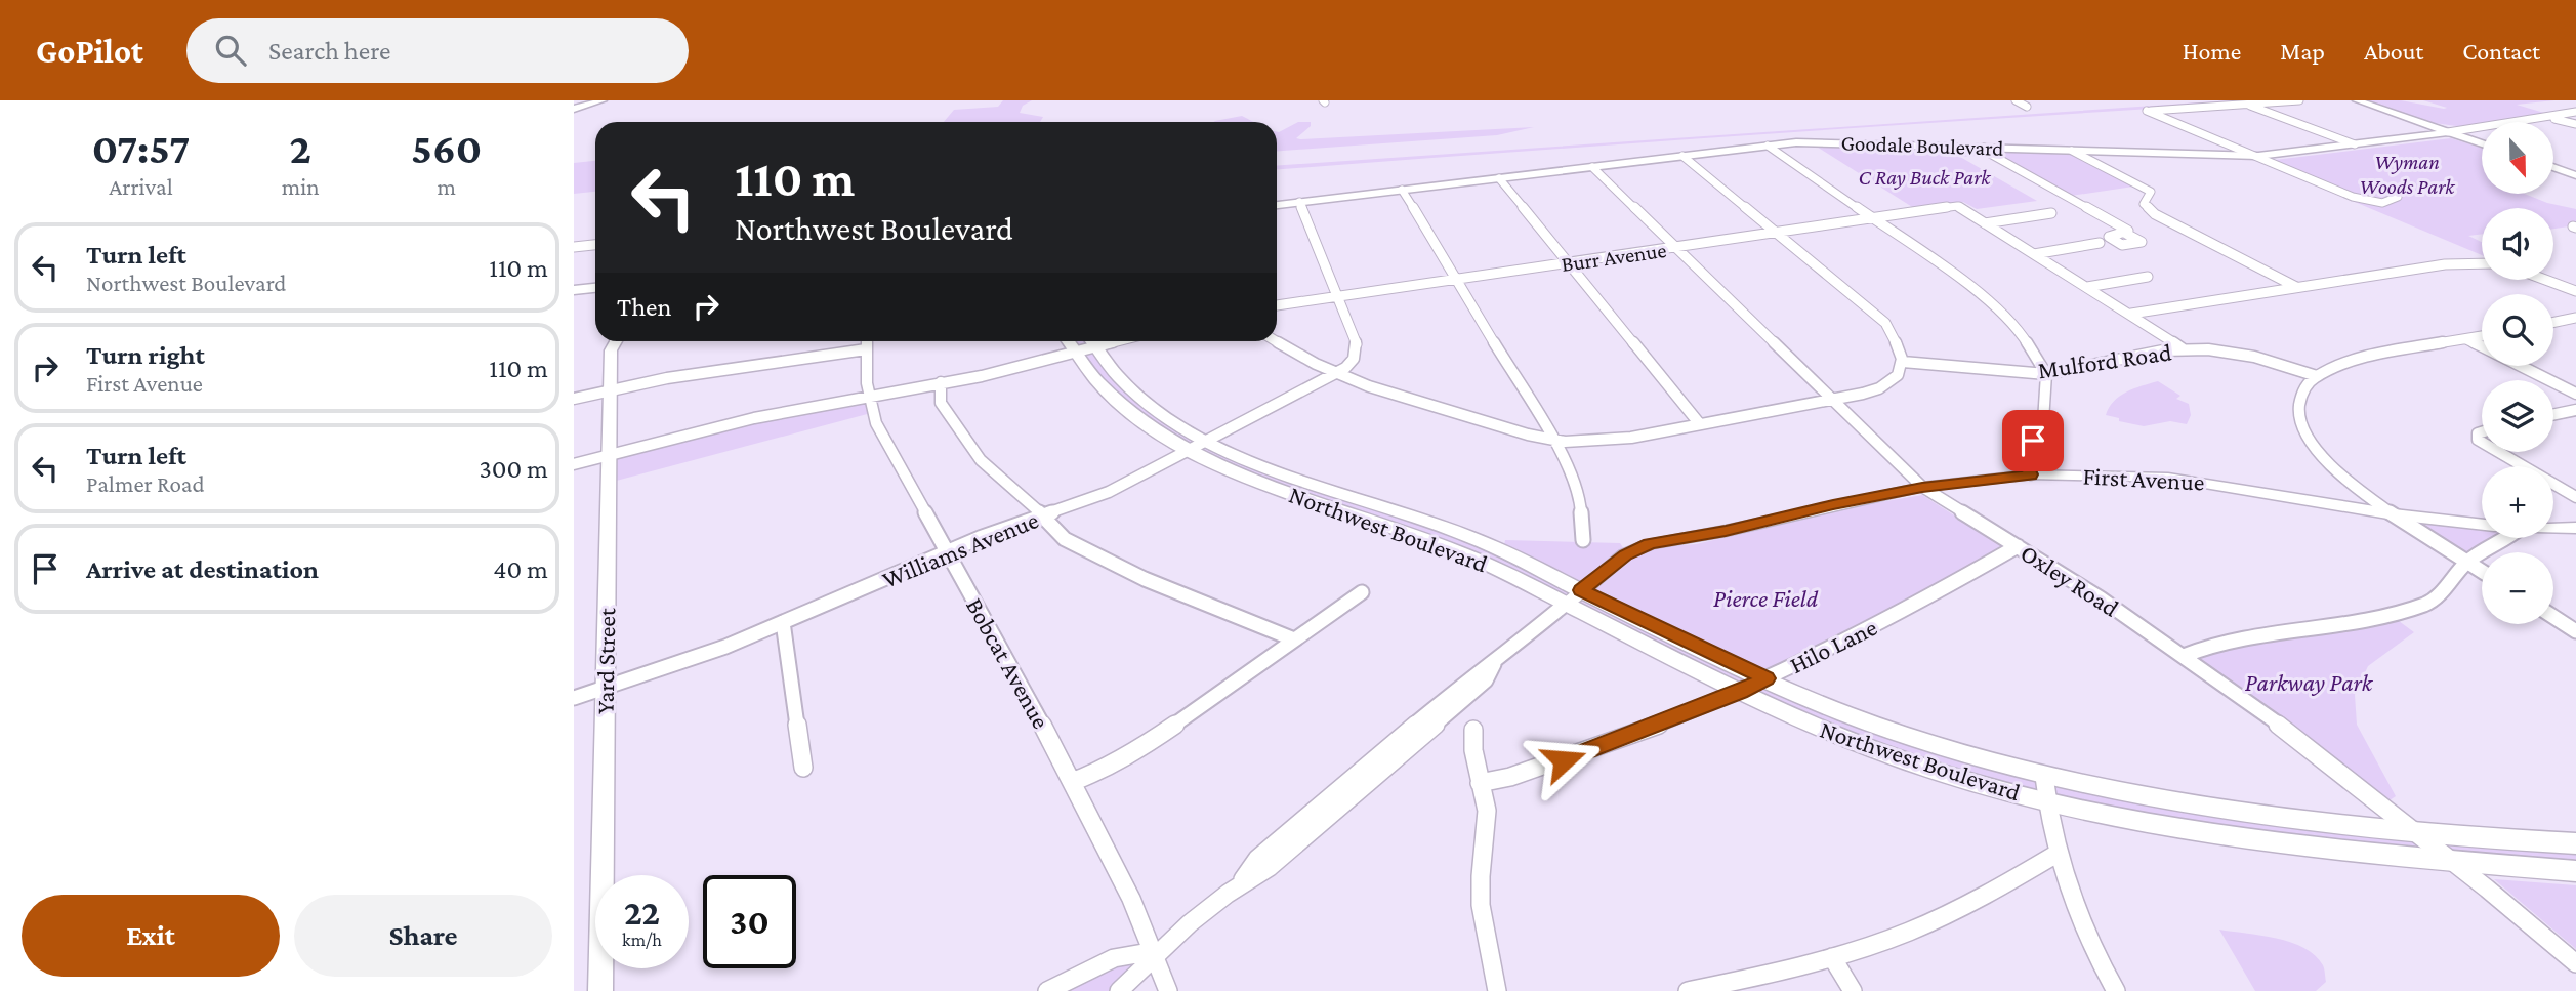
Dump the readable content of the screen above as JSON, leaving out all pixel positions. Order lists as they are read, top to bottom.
{
  "streets": {
    "main road": ["Goodale Boulevard", "Northwest Boulevard"],
    "street": [
      "Burr Avenue",
      "Mulford Road",
      "First Avenue",
      "Williams Avenue",
      "Oxley Road",
      "Hilo Lane",
      "Yard Street",
      "Bobcat Avenue"
    ]
  },
  "crossings": [
    ["Goodale Boulevard", "Oxley Road"],
    ["Burr Avenue", "Williams Avenue"],
    ["Burr Avenue", "Oxley Road"],
    ["First Avenue", "Northwest Boulevard"],
    ["First Avenue", "Oxley Road"],
    ["First Avenue", "Bobcat Avenue"],
    ["Northwest Boulevard", "Williams Avenue"],
    ["Northwest Boulevard", "Oxley Road"],
    ["Northwest Boulevard", "Hilo Lane"],
    ["Williams Avenue", "Yard Street"],
    ["Williams Avenue", "Bobcat Avenue"],
    ["Oxley Road", "Hilo Lane"]
  ],
  "parks": [
    "Wyman Woods Park",
    "C Ray Buck Park",
    "Pierce Field",
    "Parkway Park"
  ],
  "north": "bottom",
  "page": {
    "header": "GoPilot",
    "search": "Search here",
    "nav": [
      "Home",
      "Map",
      "About",
      "Contact"
    ],
    "eta": [
      "07:57",
      "Arrival",
      "2",
      "min",
      "560",
      "m"
    ],
    "map_buttons": ["+", "−"],
    "turn": ["110 m", "Northwest Boulevard"],
    "list": [
      {
        "name": "Turn left",
        "note": "Northwest Boulevard",
        "value": "110 m"
      },
      {
        "name": "Turn right",
        "note": "First Avenue",
        "value": "110 m"
      },
      {
        "name": "Turn left",
        "note": "Palmer Road",
        "value": "300 m"
      },
      {
        "name": "Arrive at destination",
        "value": "40 m"
      }
    ],
    "then": "Then",
    "speed": "22 km/h",
    "limit": "30",
    "buttons": ["Exit", "Share"]
  }
}
